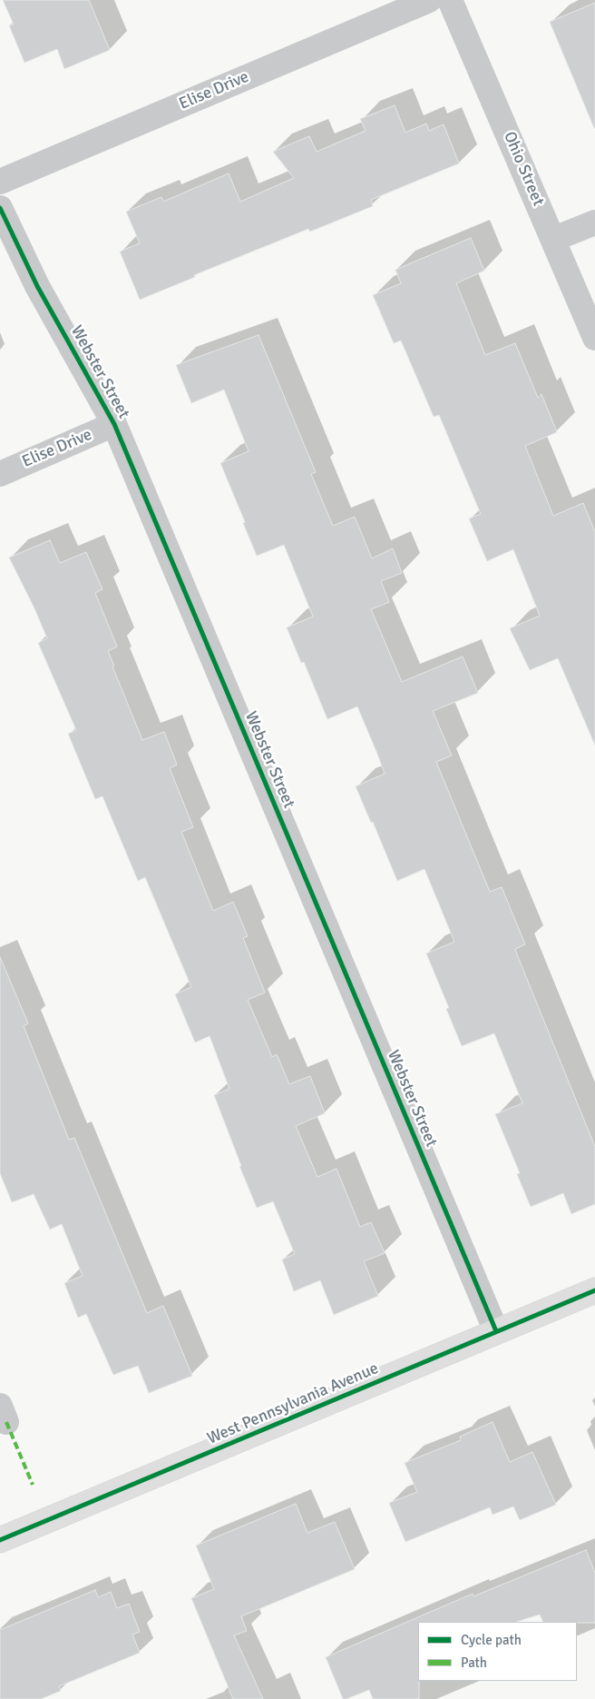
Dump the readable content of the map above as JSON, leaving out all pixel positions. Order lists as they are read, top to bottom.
{
  "streets": {
    "street": [
      "Elise Drive",
      "Ohio Street",
      "Webster Street",
      "West Pennsylvania Avenue"
    ]
  },
  "crossings": [
    ["Elise Drive", "Webster Street"],
    ["Webster Street", "West Pennsylvania Avenue"]
  ],
  "legend": ["Cycle path", "Path"]
}
